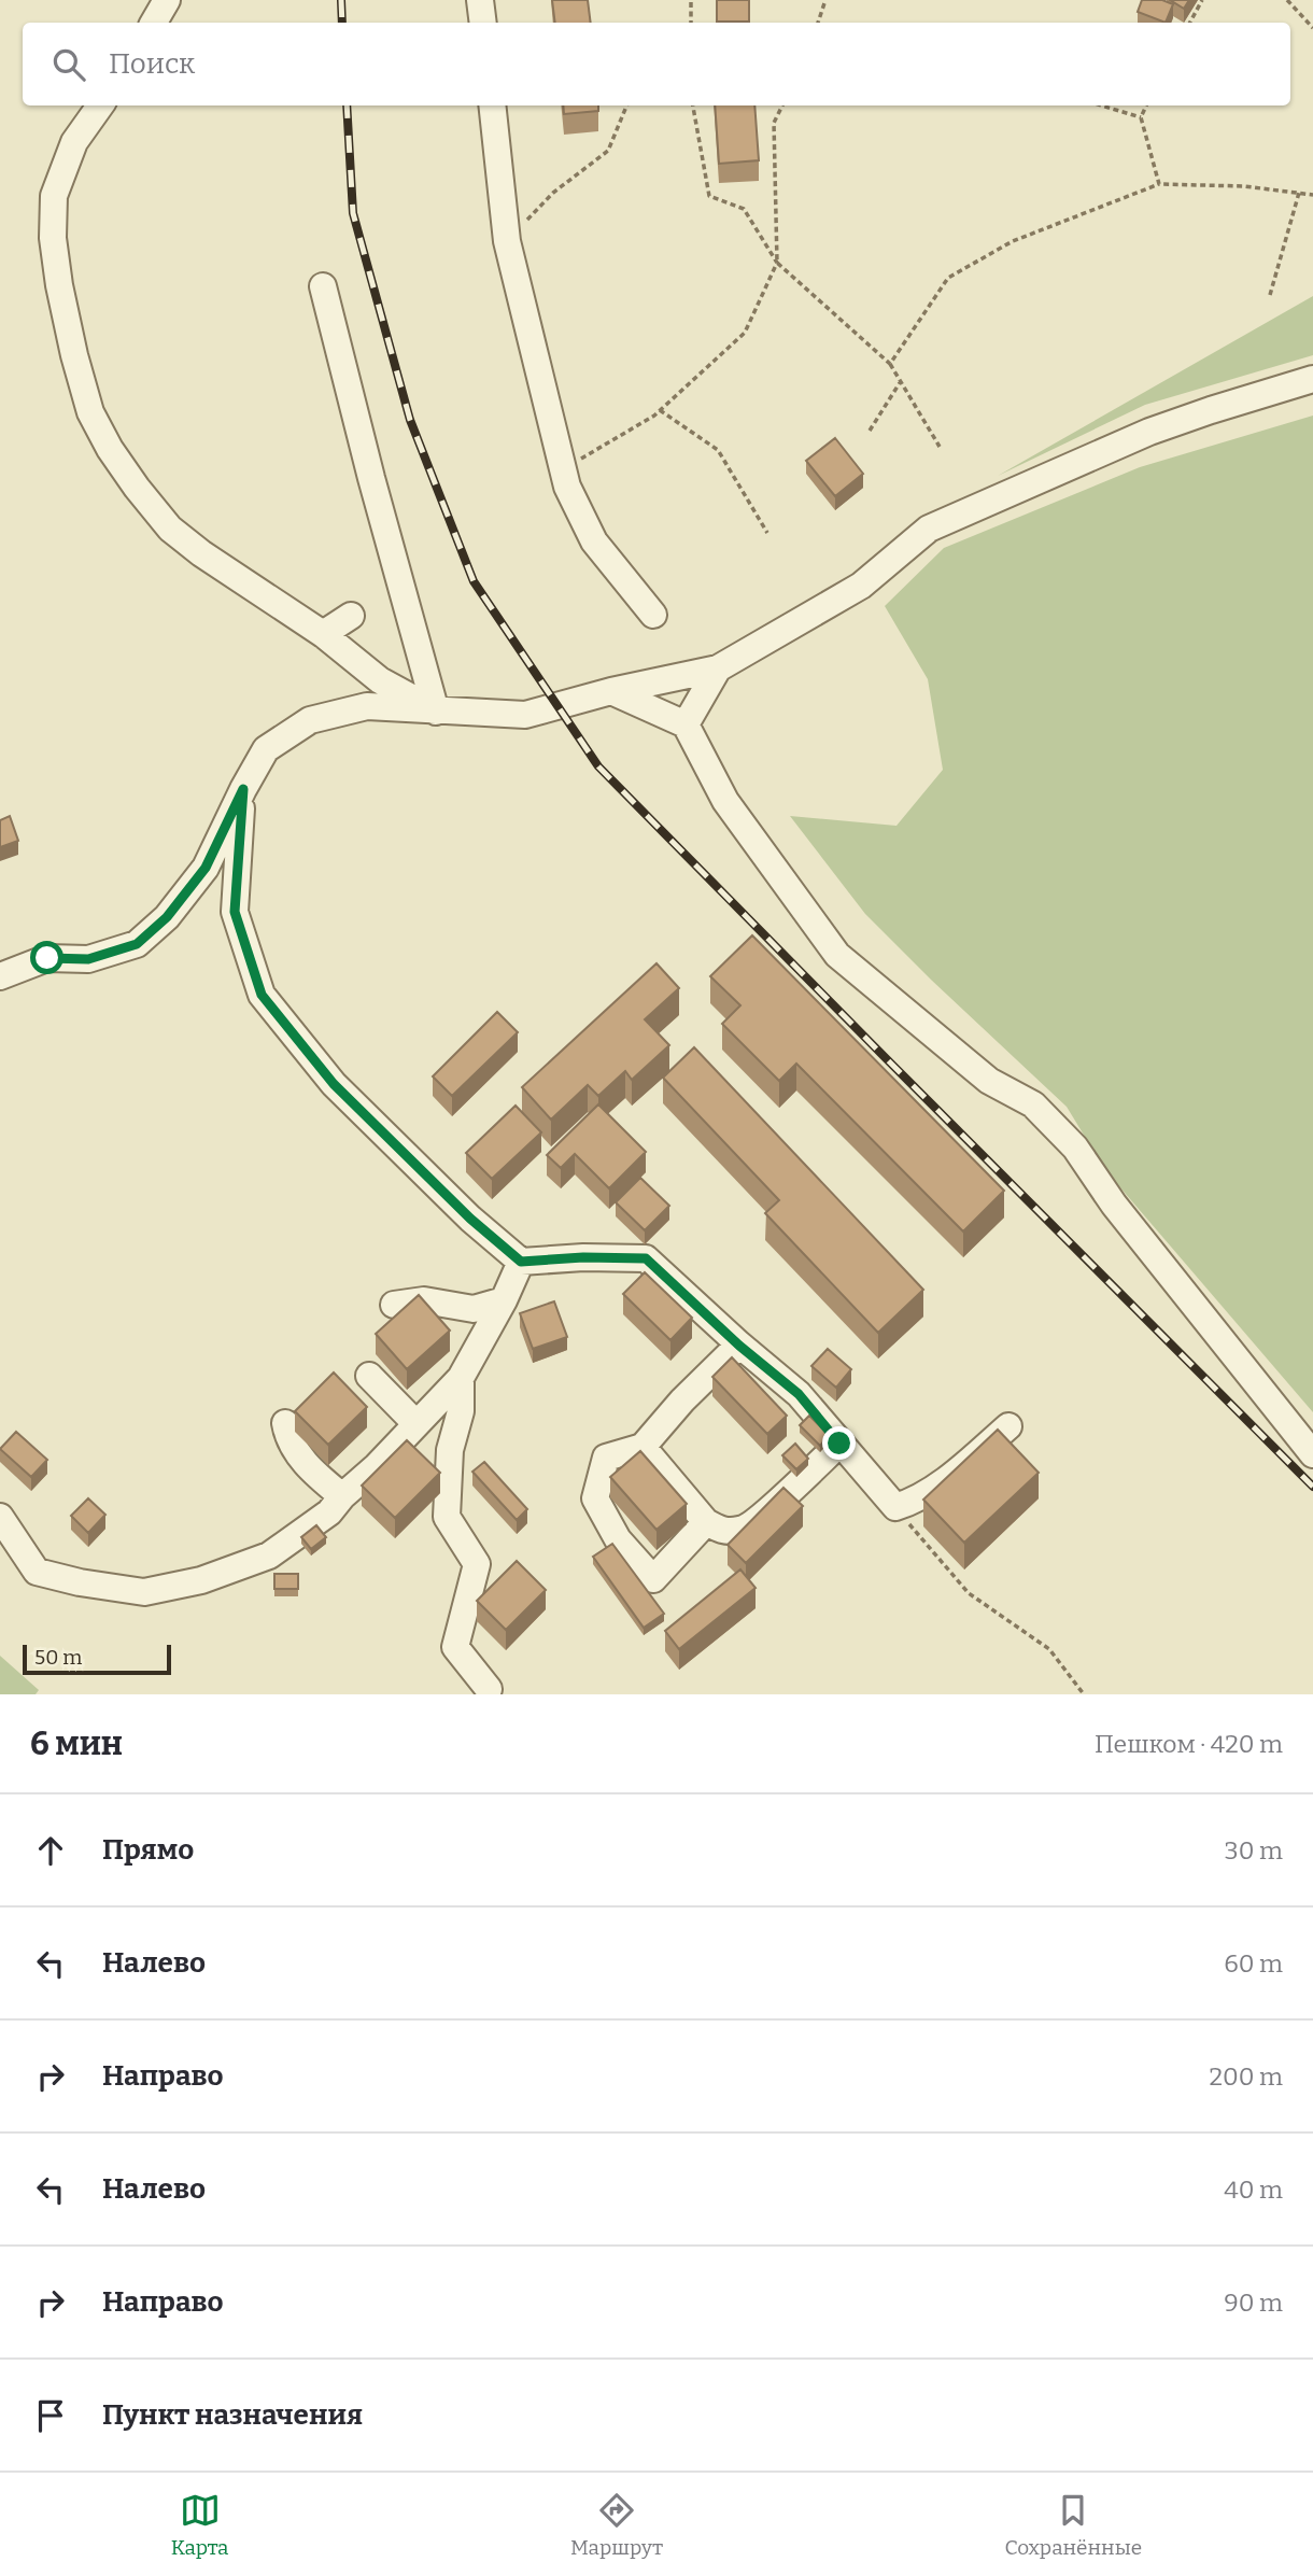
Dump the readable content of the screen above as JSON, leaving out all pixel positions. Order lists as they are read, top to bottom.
{
  "scale_bar": "50 m",
  "page": {
    "search": "Поиск",
    "scale": "50 m",
    "heading": ["6 мин", "Пешком · 420 m"],
    "list": [
      ["Прямо", "30 m"],
      ["Налево", "60 m"],
      ["Направо", "200 m"],
      ["Налево", "40 m"],
      ["Направо", "90 m"],
      "Пункт назначения"
    ],
    "nav": ["Карта", "Маршрут", "Сохранённые"]
  }
}
